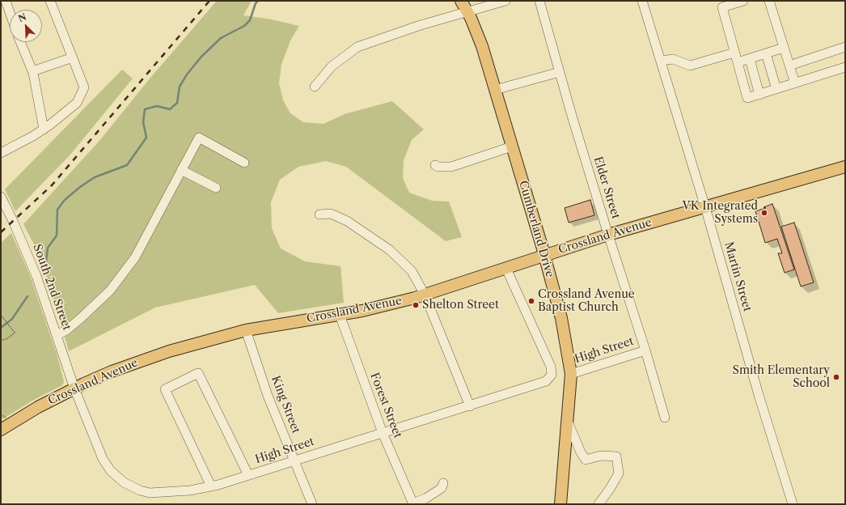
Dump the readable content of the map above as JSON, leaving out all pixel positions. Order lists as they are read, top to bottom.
{
  "streets": {
    "main road": ["Cumberland Drive", "Crossland Avenue"],
    "street": [
      "Elder Street",
      "Martin Street",
      "South 2nd Street",
      "High Street",
      "King Street",
      "Forest Street"
    ]
  },
  "crossings": [
    ["Elder Street", "Crossland Avenue"],
    ["Elder Street", "High Street"],
    ["Cumberland Drive", "Crossland Avenue"],
    ["Cumberland Drive", "High Street"],
    ["Crossland Avenue", "Martin Street"],
    ["Crossland Avenue", "South 2nd Street"],
    ["Crossland Avenue", "High Street"],
    ["Crossland Avenue", "King Street"],
    ["Crossland Avenue", "Forest Street"],
    ["South 2nd Street", "High Street"],
    ["High Street", "King Street"],
    ["High Street", "Forest Street"]
  ],
  "places": [
    "VK Integrated Systems",
    "Crossland Avenue Baptist Church",
    "Shelton Street",
    "Smith Elementary School"
  ],
  "north": "top left"
}
